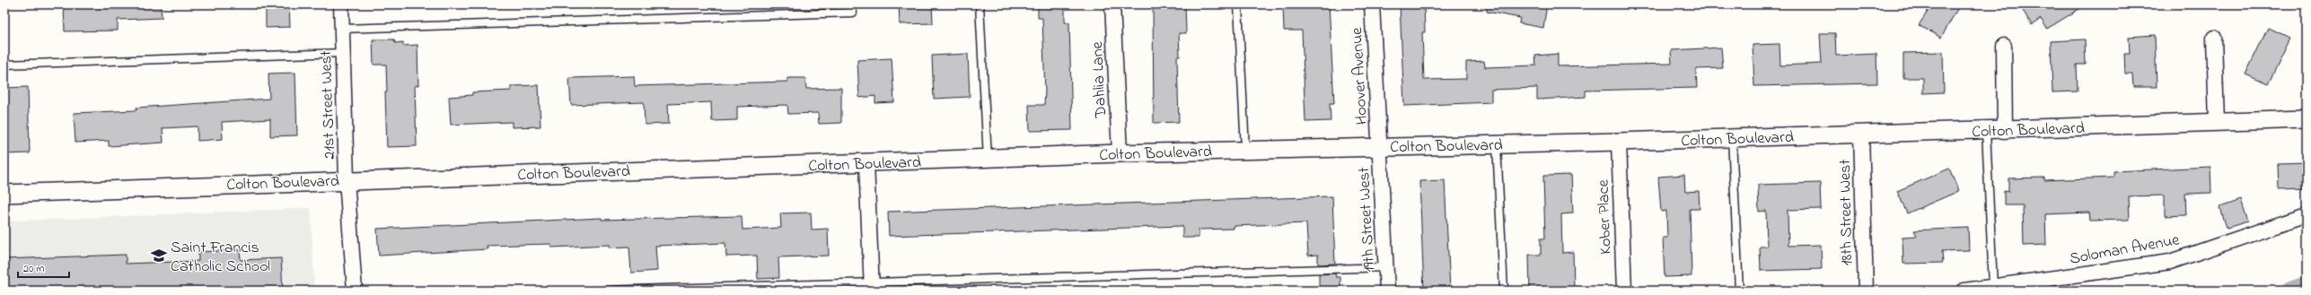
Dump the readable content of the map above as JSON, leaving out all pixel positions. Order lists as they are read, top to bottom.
{
  "streets": {
    "street": [
      "Hoover Avenue",
      "Dahlia Lane",
      "21st Street West",
      "Colton Boulevard",
      "18th Street West",
      "Kober Place",
      "19th Street West",
      "Soloman Avenue"
    ]
  },
  "crossings": [
    ["Hoover Avenue", "Colton Boulevard"],
    ["Hoover Avenue", "19th Street West"],
    ["Dahlia Lane", "Colton Boulevard"],
    ["21st Street West", "Colton Boulevard"],
    ["Colton Boulevard", "18th Street West"],
    ["Colton Boulevard", "Kober Place"],
    ["Colton Boulevard", "19th Street West"]
  ],
  "places": {
    "school or university": ["Saint Francis Catholic School"]
  },
  "scale_bar": "20 m"
}
